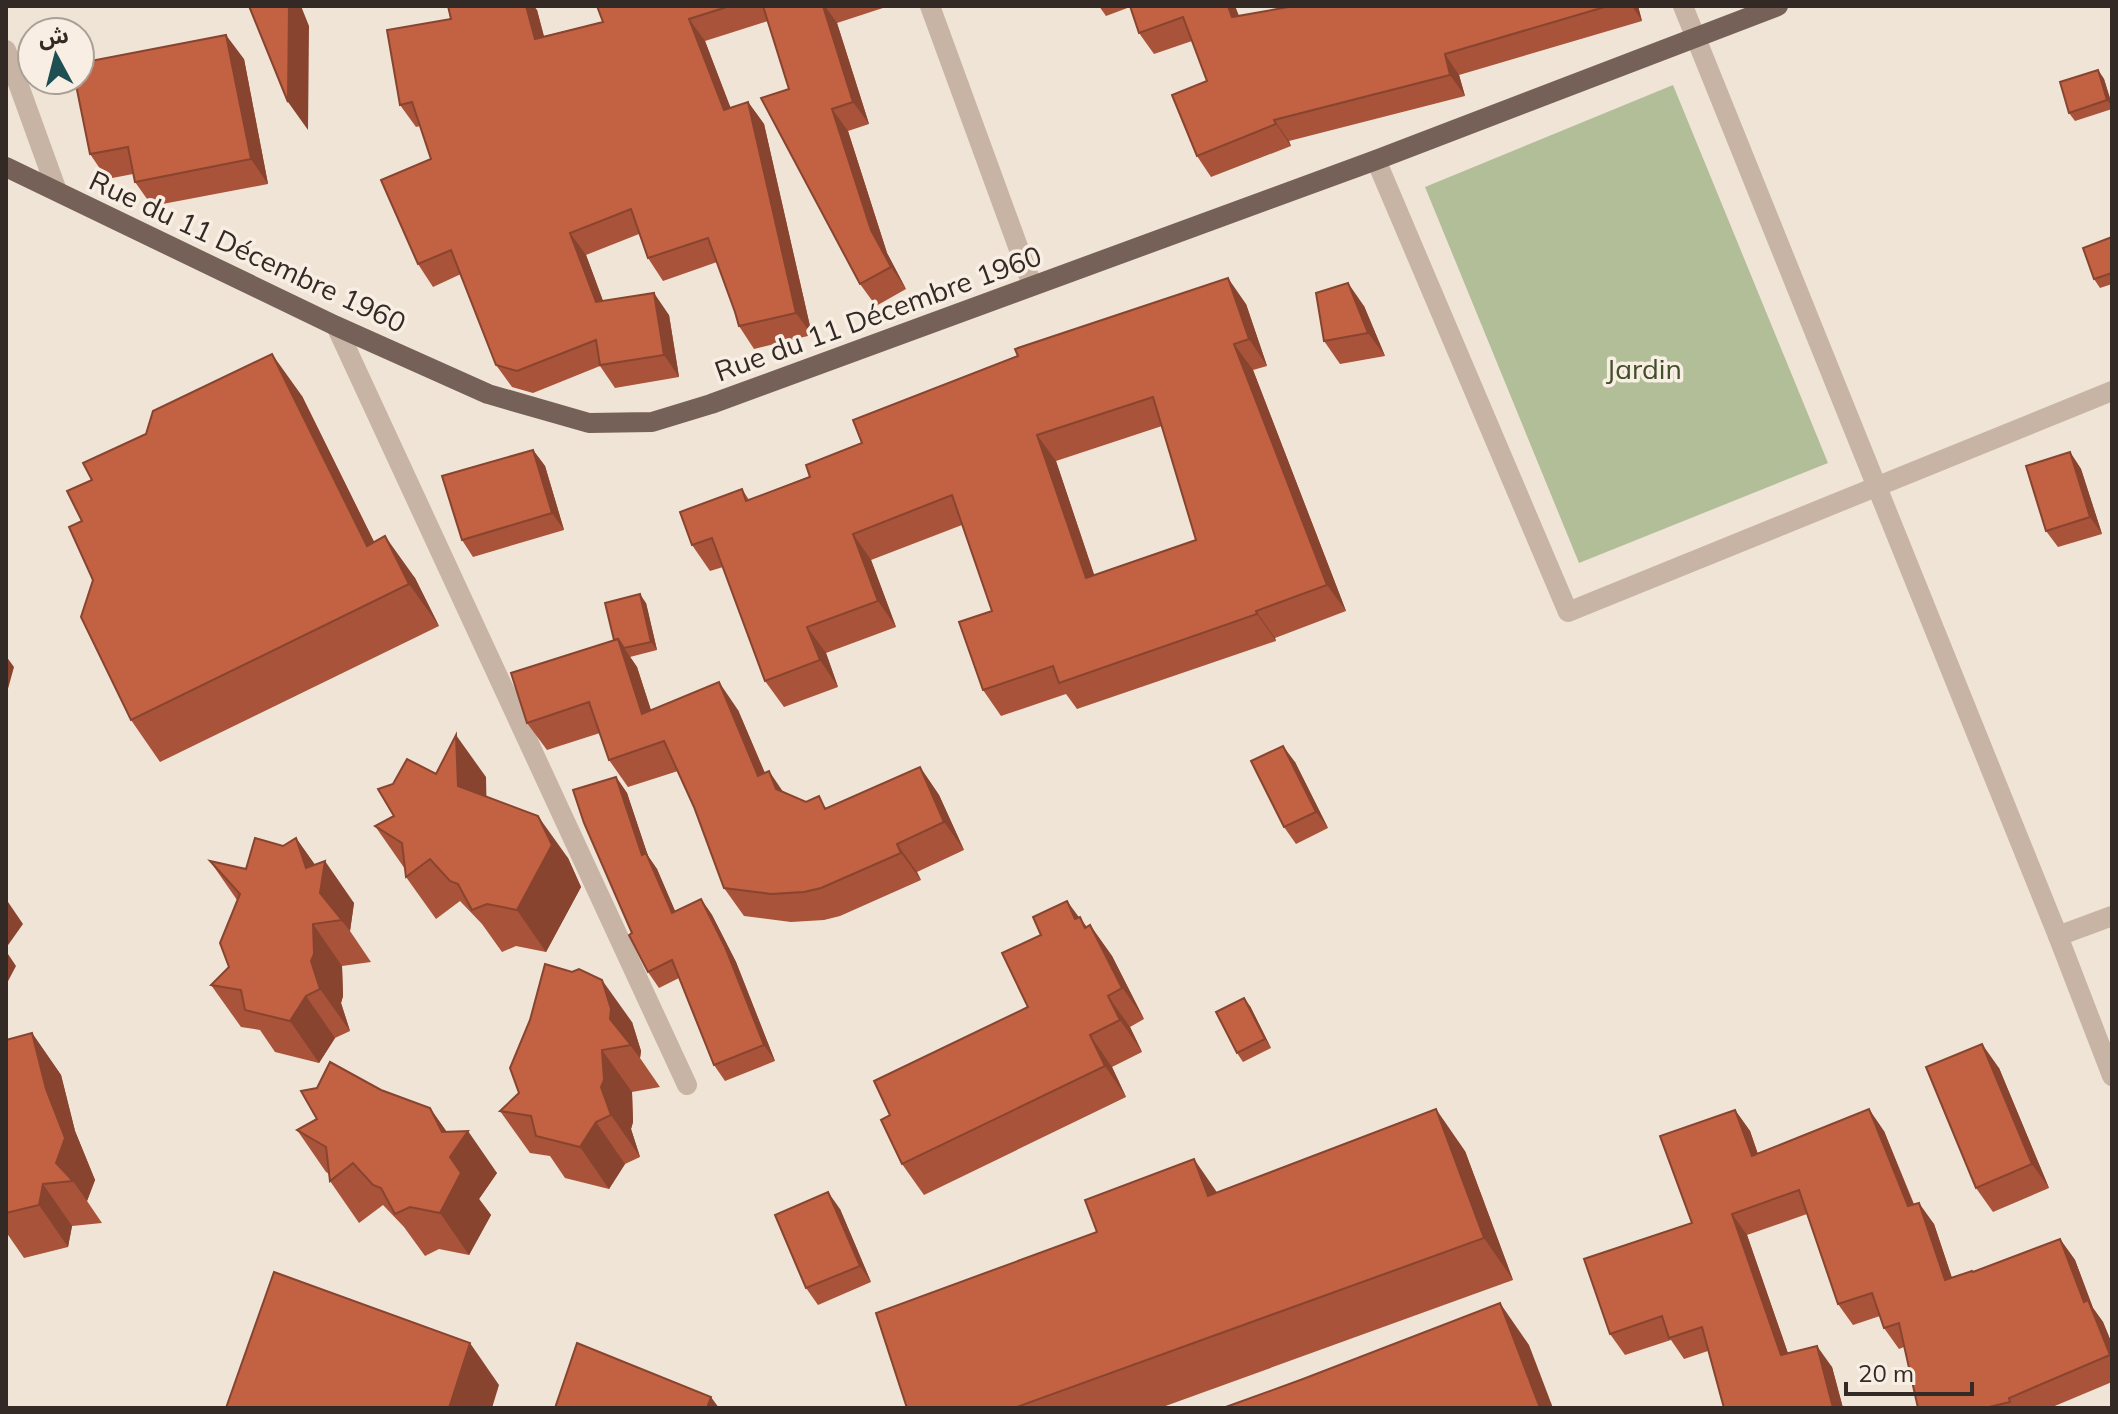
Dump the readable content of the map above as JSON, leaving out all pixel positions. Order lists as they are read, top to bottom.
{
  "streets": {
    "main road": ["Rue du 11 Décembre 1960"]
  },
  "parks": ["Jardin"],
  "scale_bar": "20 m",
  "north": "top"
}
